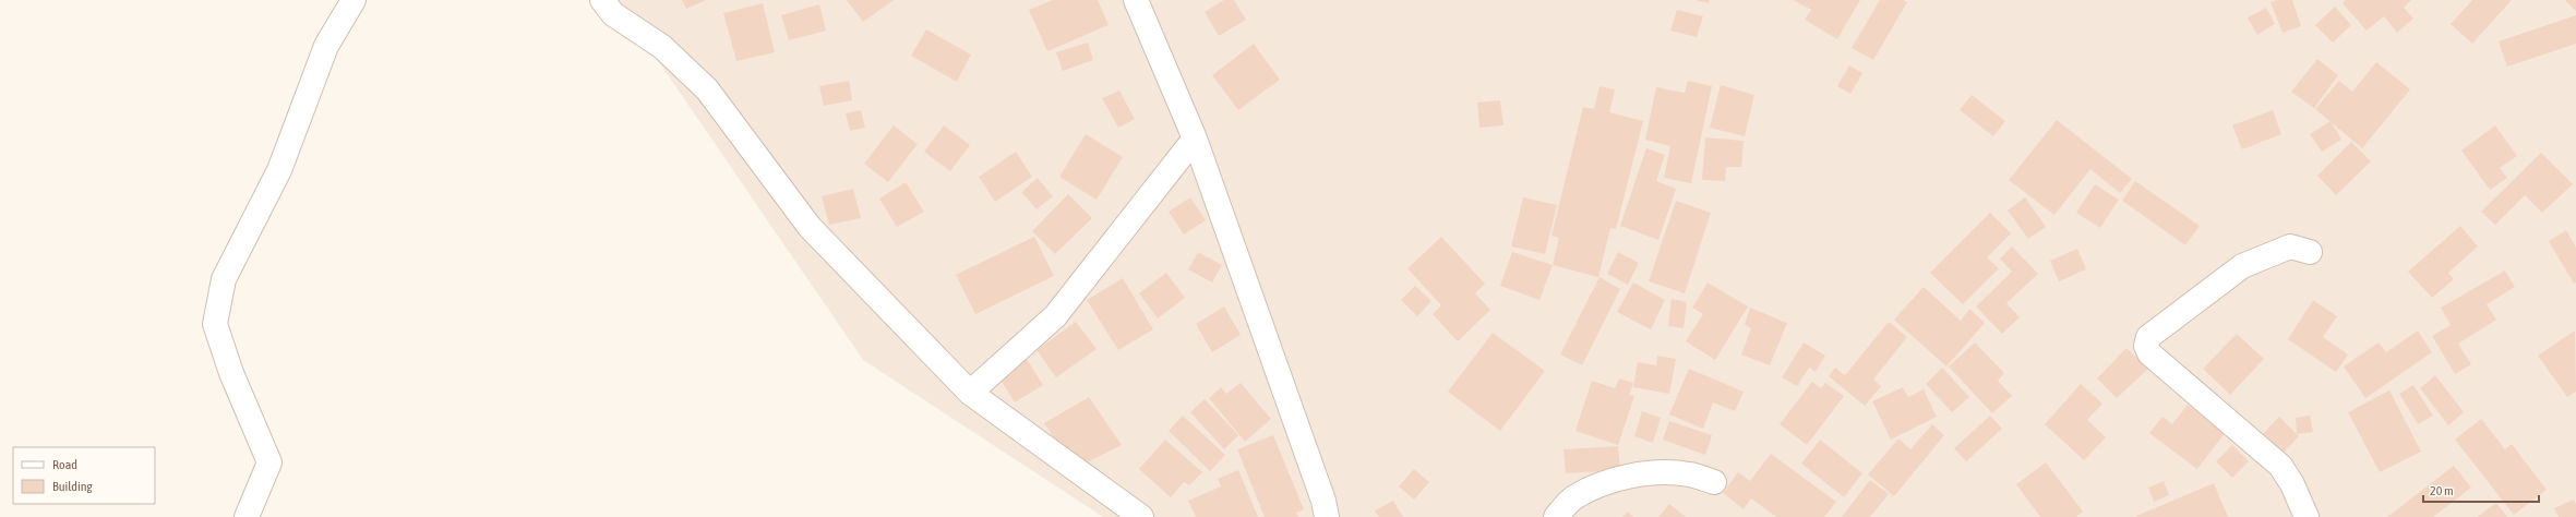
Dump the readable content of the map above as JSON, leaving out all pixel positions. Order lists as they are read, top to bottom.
{
  "legend": ["Road", "Building"],
  "scale_bar": "20 m"
}
